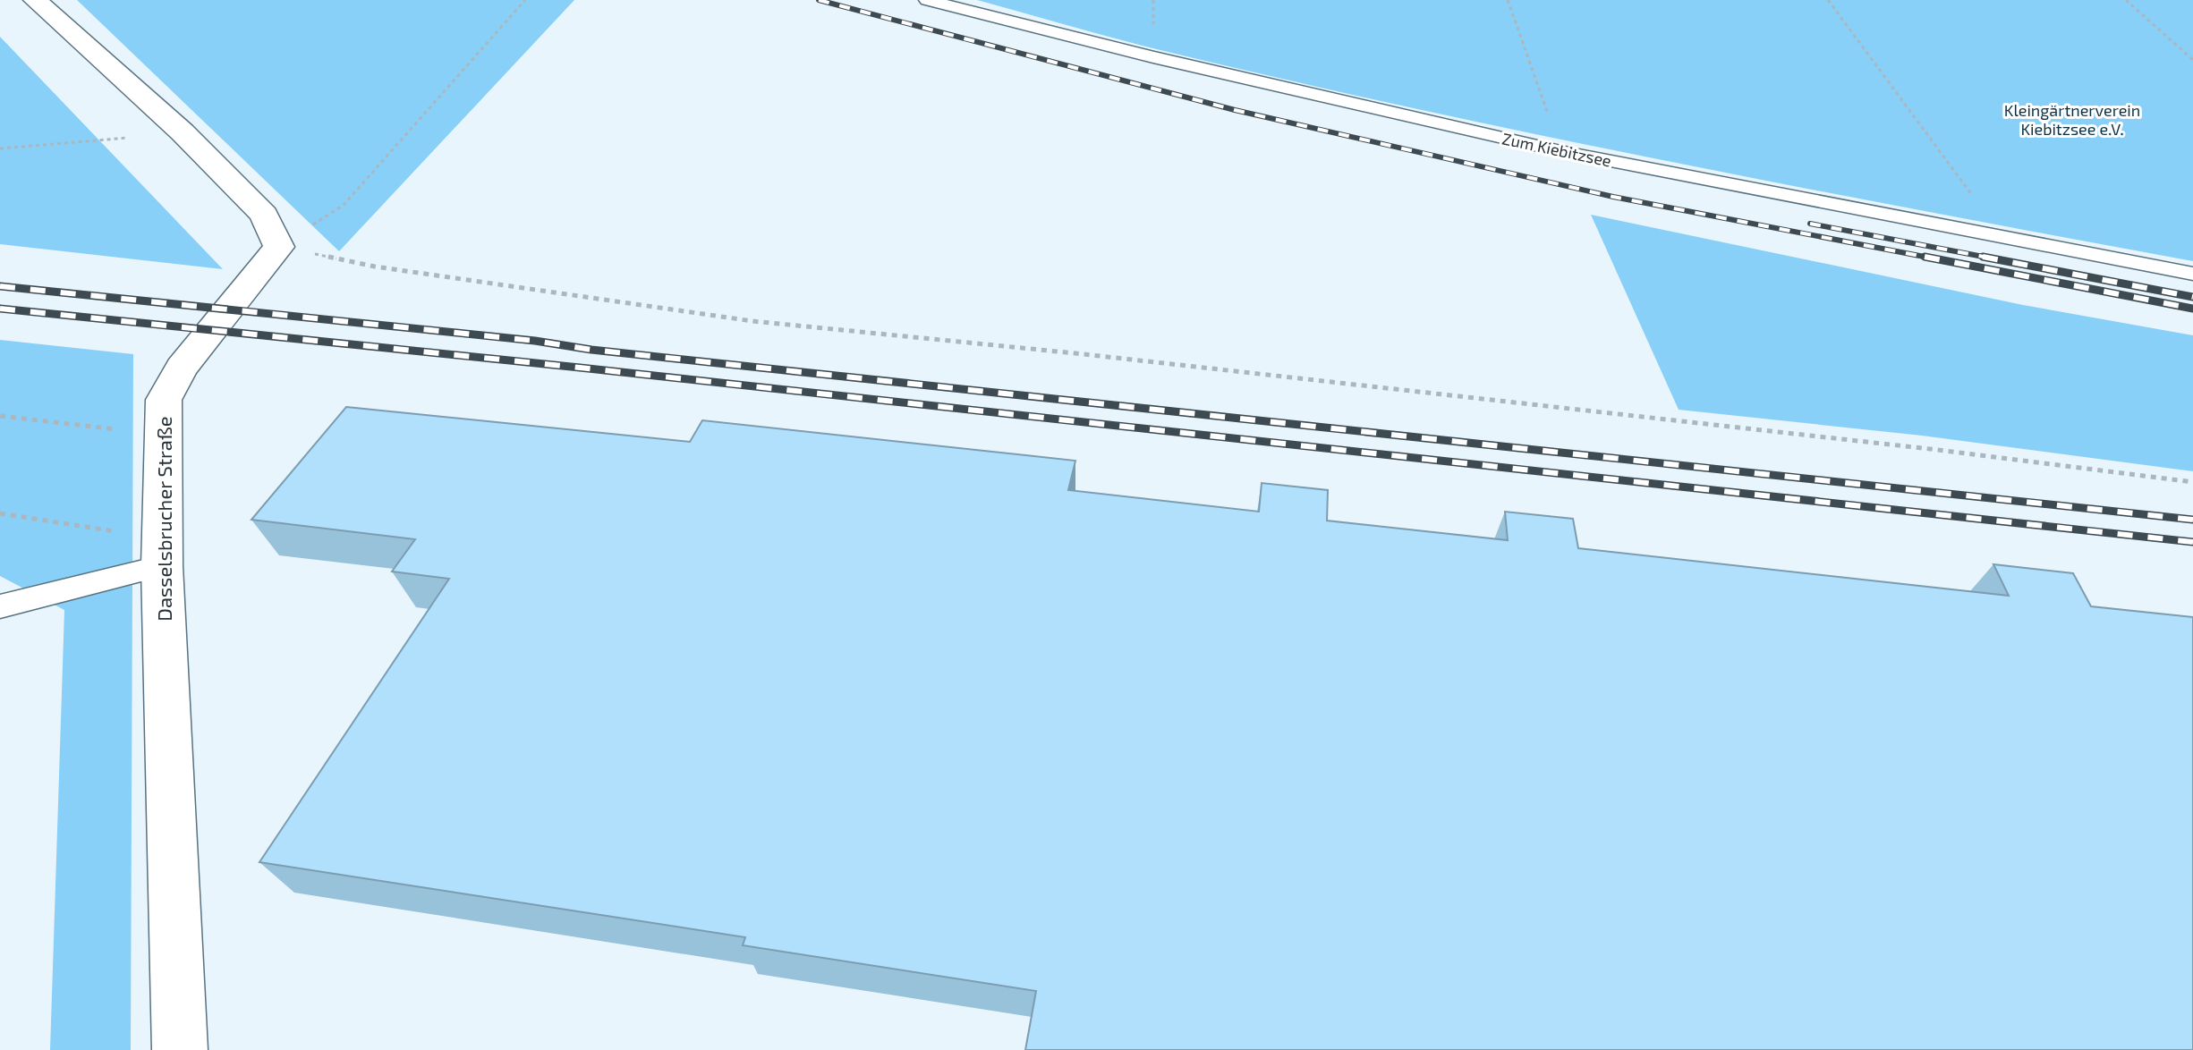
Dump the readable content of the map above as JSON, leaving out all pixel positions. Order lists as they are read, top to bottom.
{
  "streets": {
    "street": ["Dasselsbrucher Straße"],
    "lane": ["Zum Kiebitzsee"]
  },
  "parks": ["Kleingärtnerverein Kiebitzsee e.V."]
}
